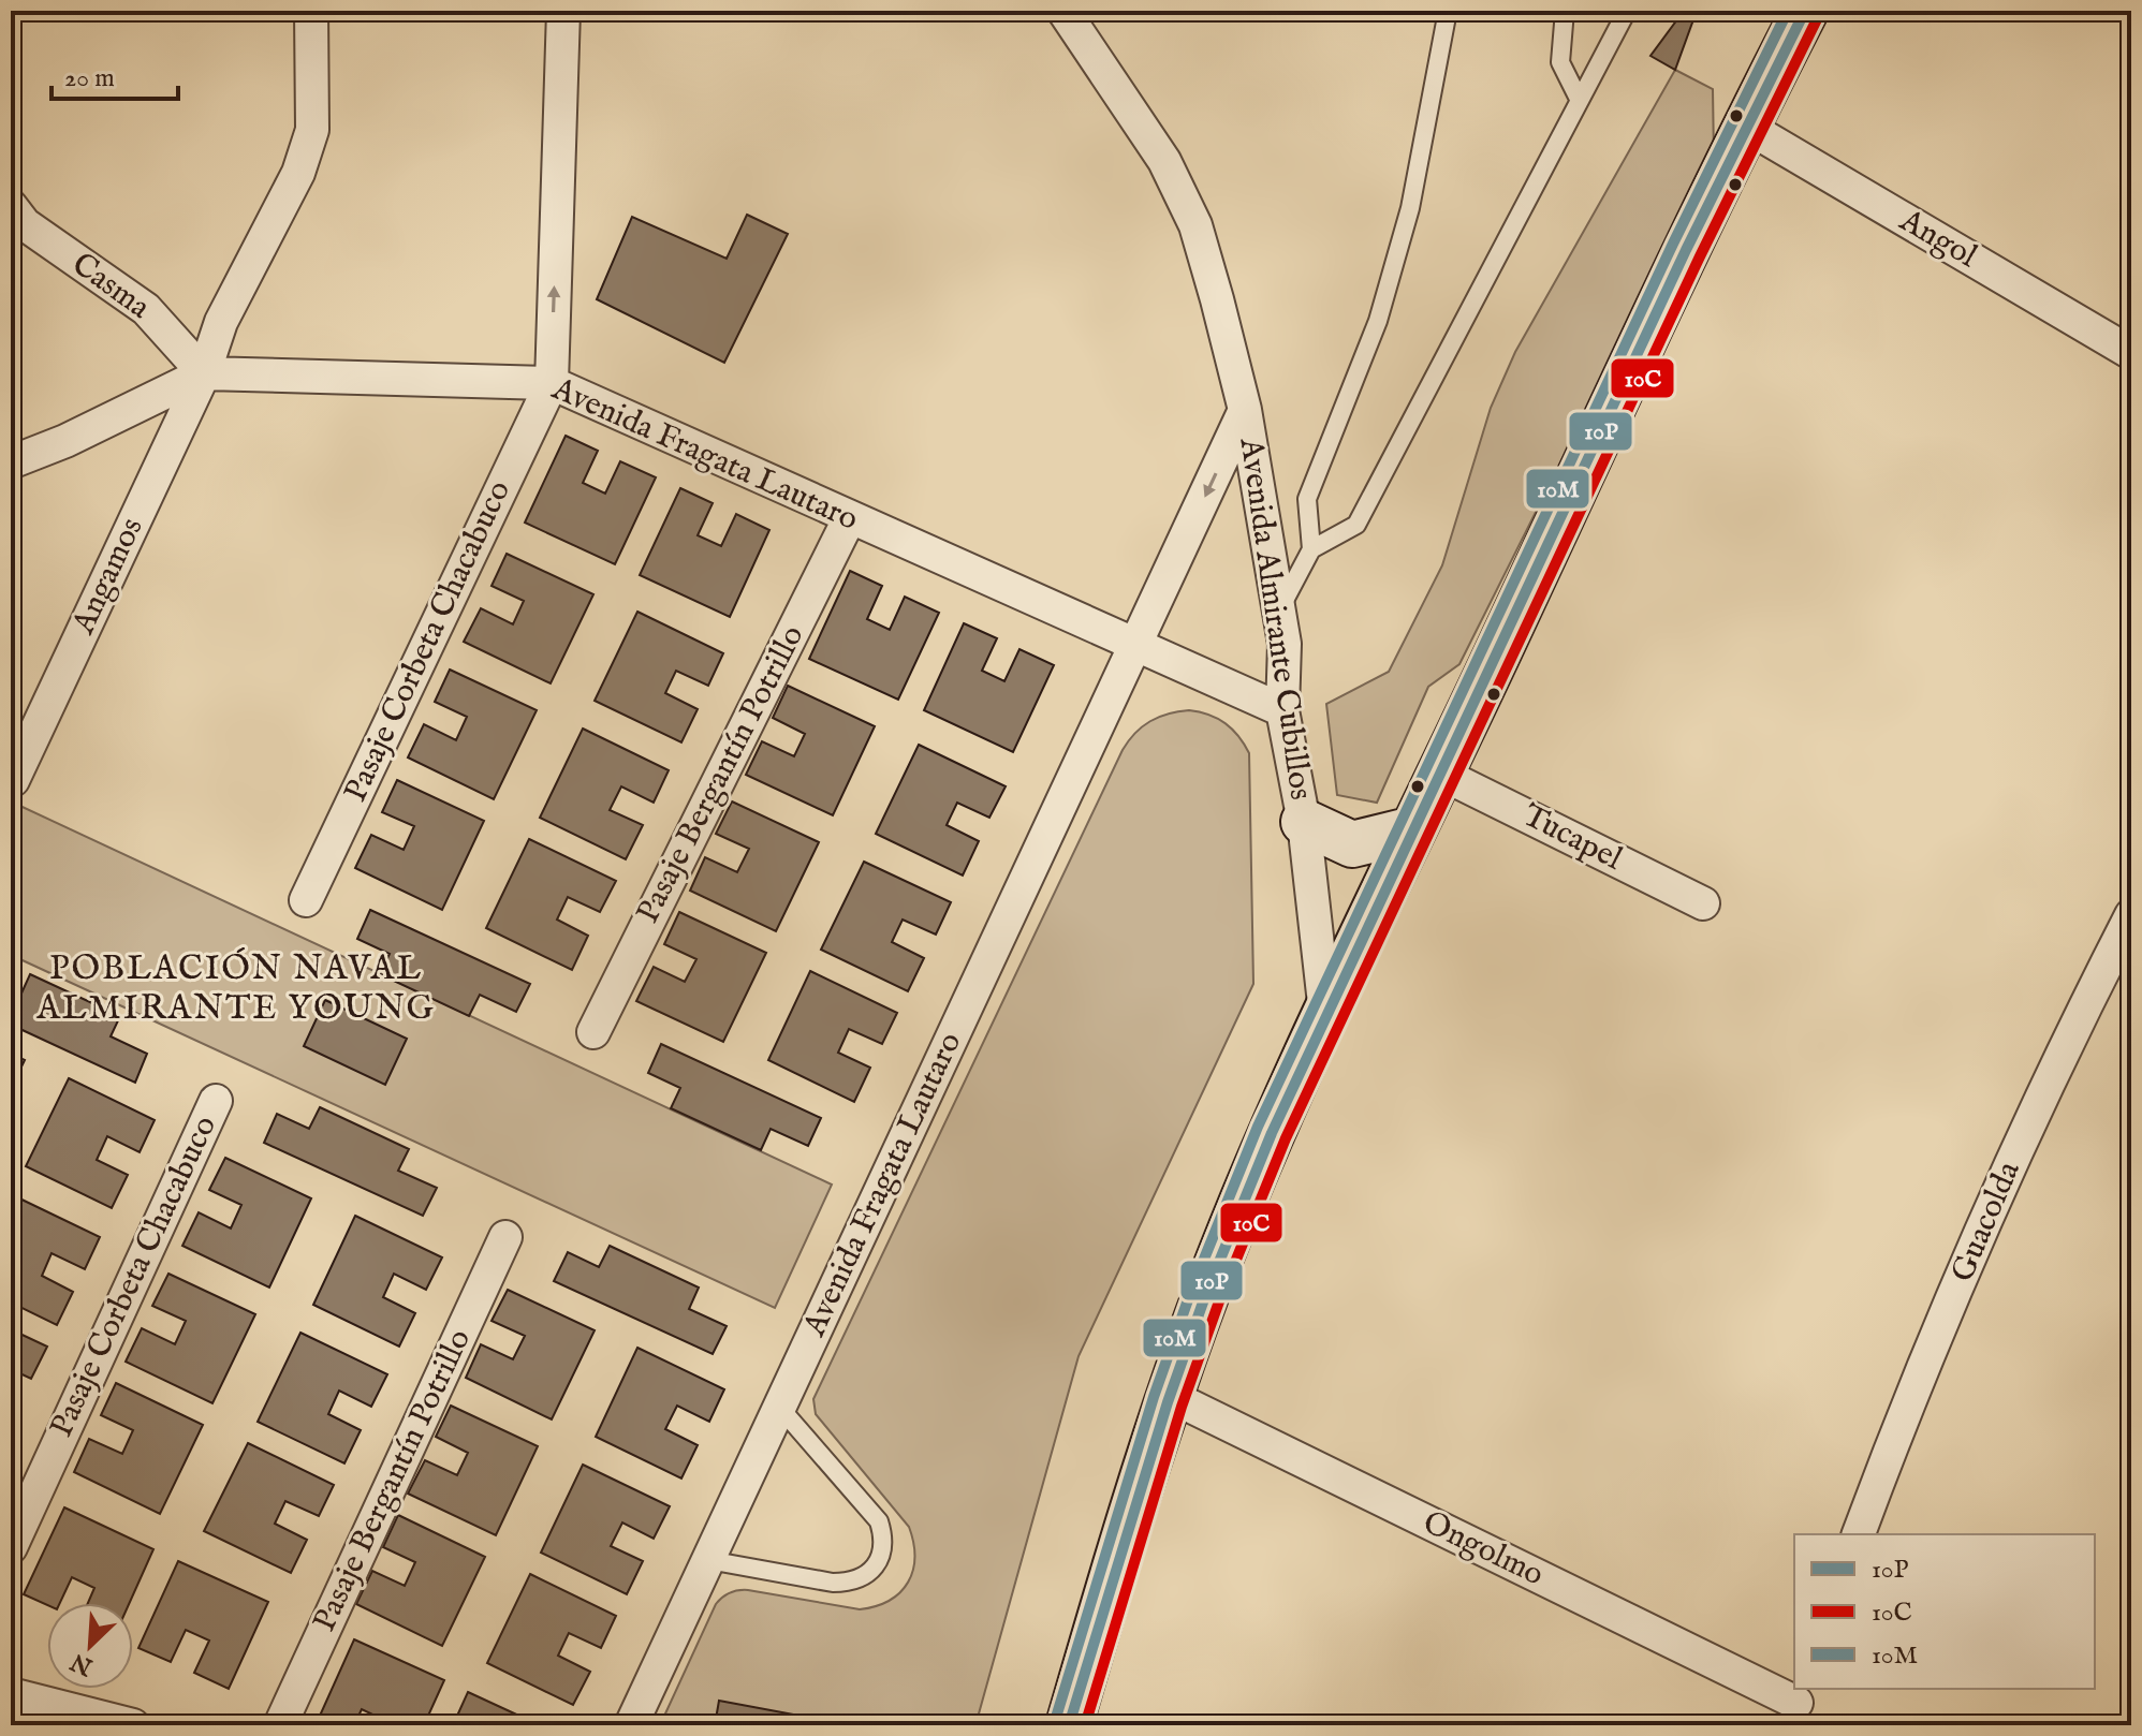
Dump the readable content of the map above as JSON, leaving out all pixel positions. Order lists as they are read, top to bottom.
{
  "streets": {
    "street": [
      "Angol",
      "Casma",
      "Avenida Fragata Lautaro",
      "Angamos",
      "Avenida Almirante Cubillos",
      "Pasaje Corbeta Chacabuco",
      "Pasaje Bergantín Potrillo",
      "Tucapel",
      "Guacolda",
      "Ongolmo"
    ]
  },
  "crossings": [
    ["Casma", "Avenida Fragata Lautaro"],
    ["Casma", "Angamos"],
    ["Avenida Fragata Lautaro", "Angamos"],
    ["Avenida Fragata Lautaro", "Avenida Almirante Cubillos"],
    ["Avenida Fragata Lautaro", "Pasaje Corbeta Chacabuco"],
    ["Avenida Fragata Lautaro", "Pasaje Bergantín Potrillo"]
  ],
  "districts": ["POBLACIÓN NAVAL ALMIRANTE YOUNG"],
  "lines": ["transit line 10P", "transit line 10M", "transit line 10C"],
  "legend": ["10P", "10C", "10M"],
  "scale_bar": "20 m",
  "north": "bottom left"
}
